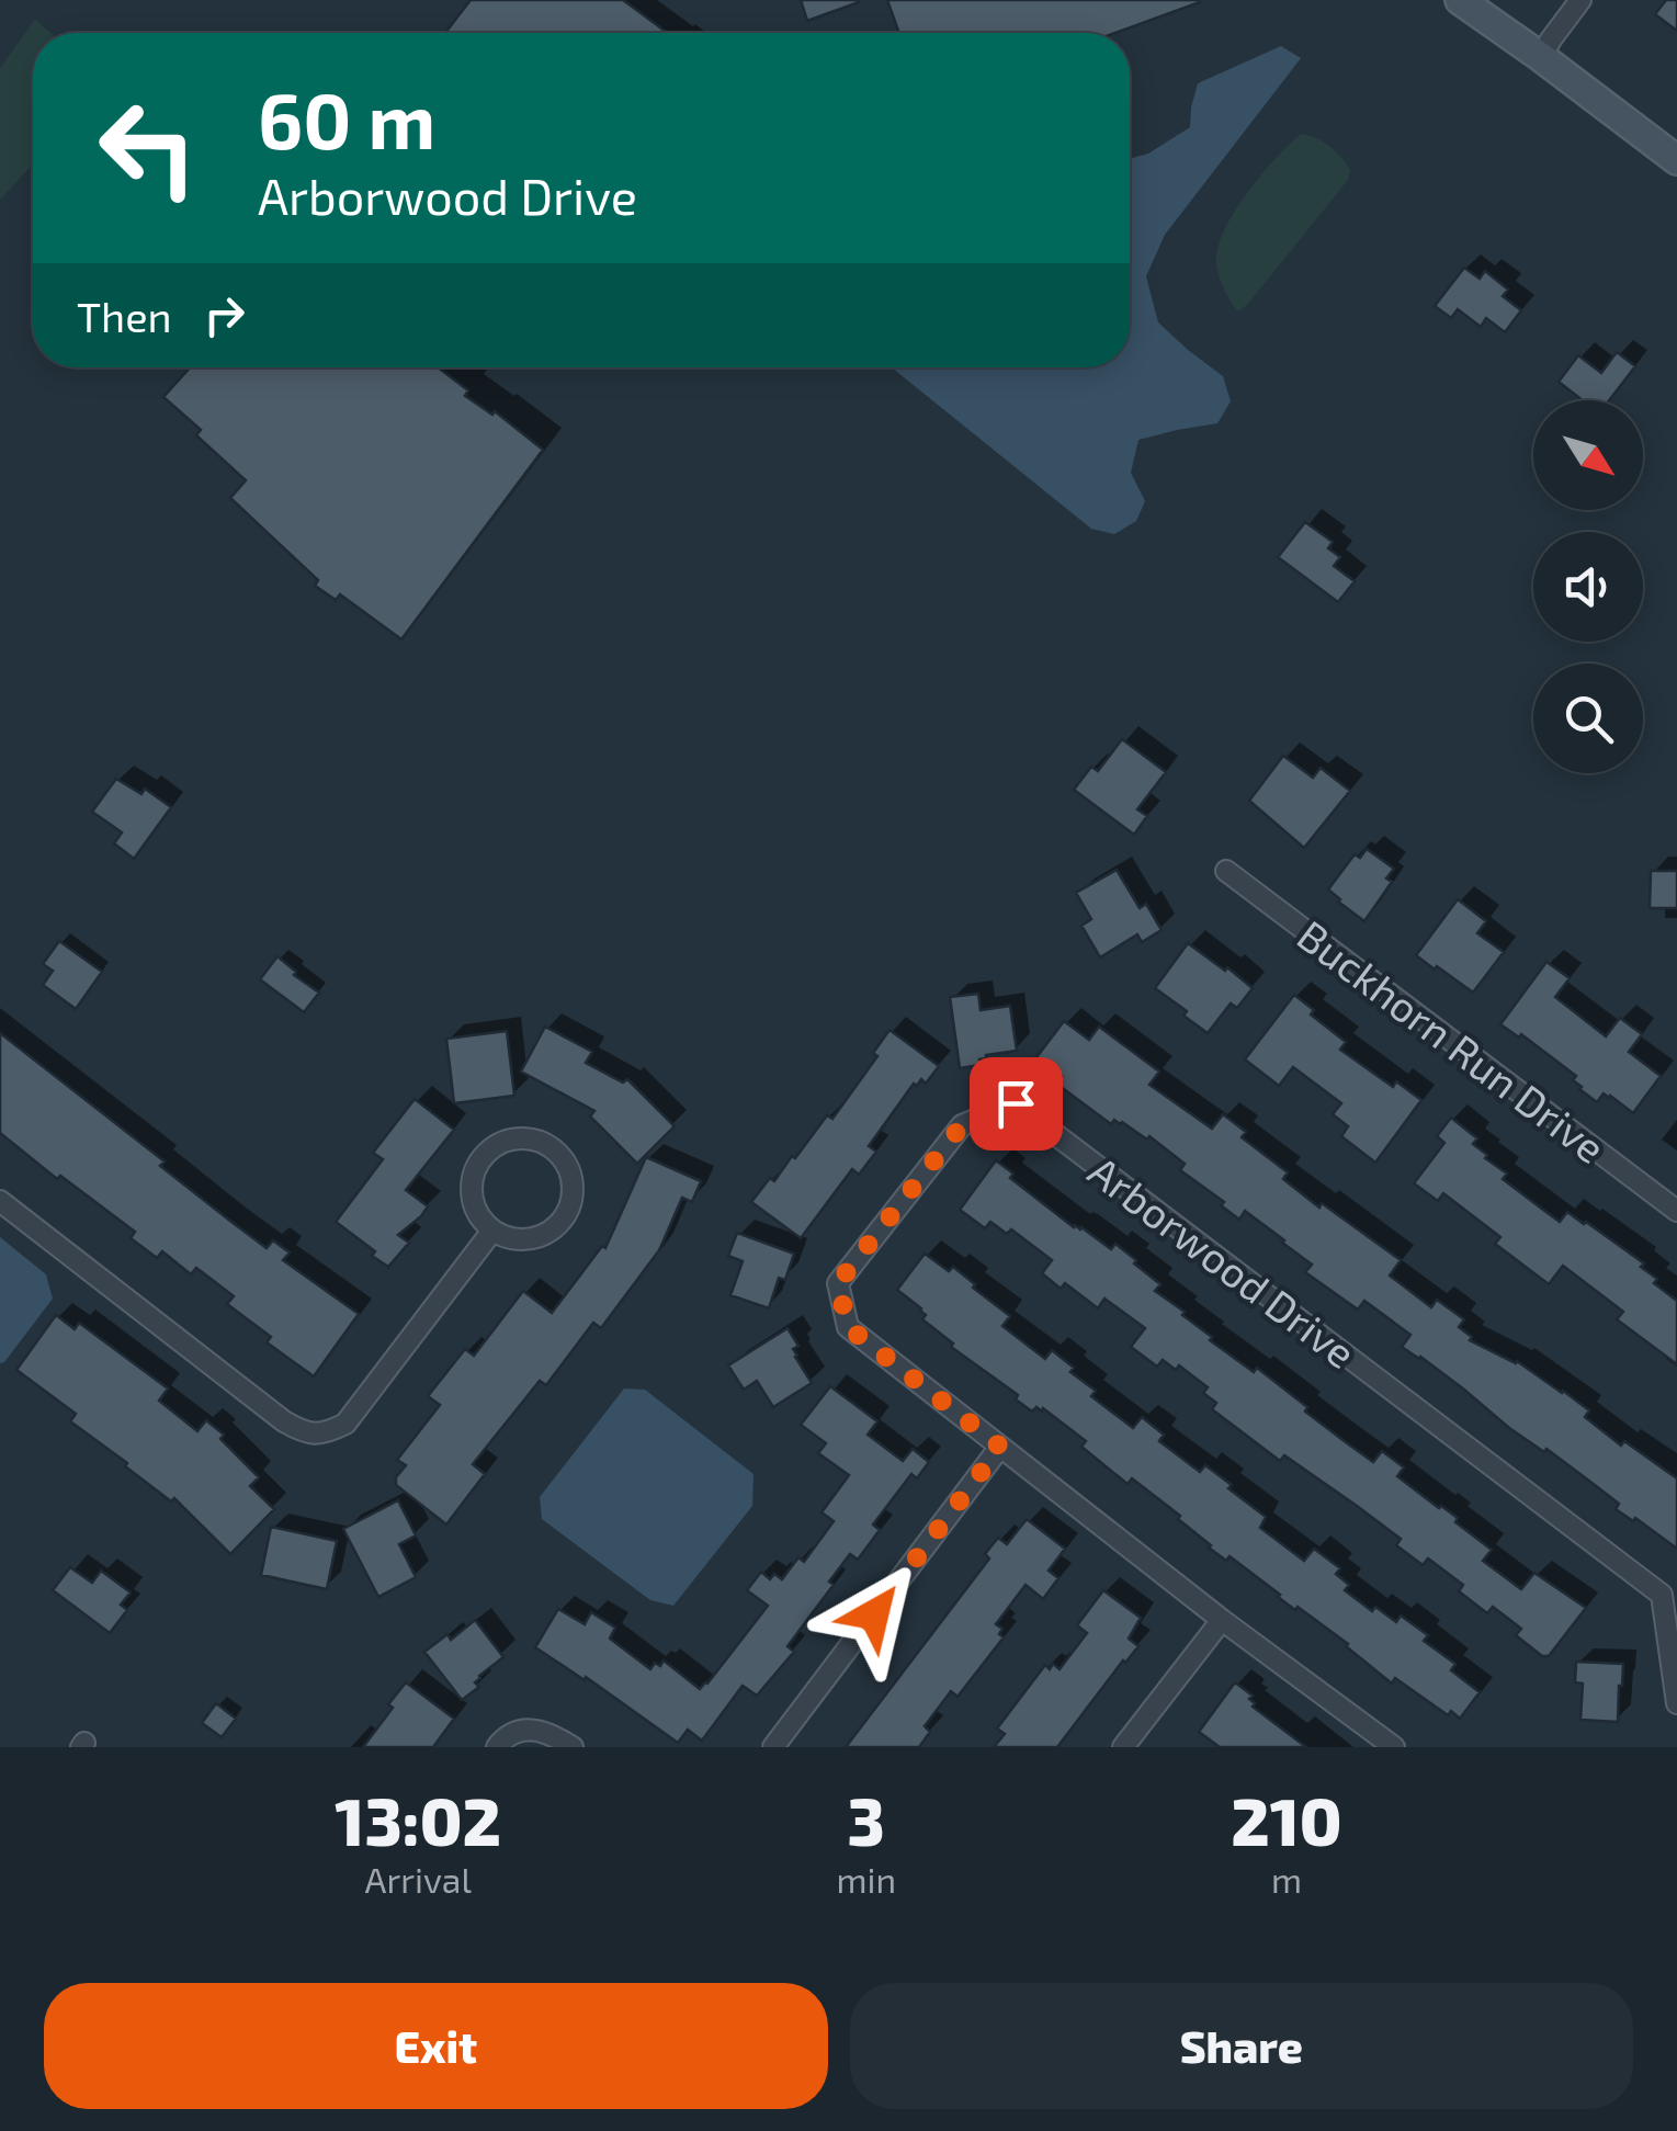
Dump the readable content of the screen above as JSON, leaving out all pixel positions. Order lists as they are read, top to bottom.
{
  "streets": {
    "street": ["Buckhorn Run Drive", "Arborwood Drive"]
  },
  "north": "bottom right",
  "page": {
    "turn": ["60 m", "Arborwood Drive"],
    "then": "Then",
    "eta": [
      "13:02",
      "Arrival",
      "3",
      "min",
      "210",
      "m"
    ],
    "buttons": ["Exit", "Share"]
  }
}
